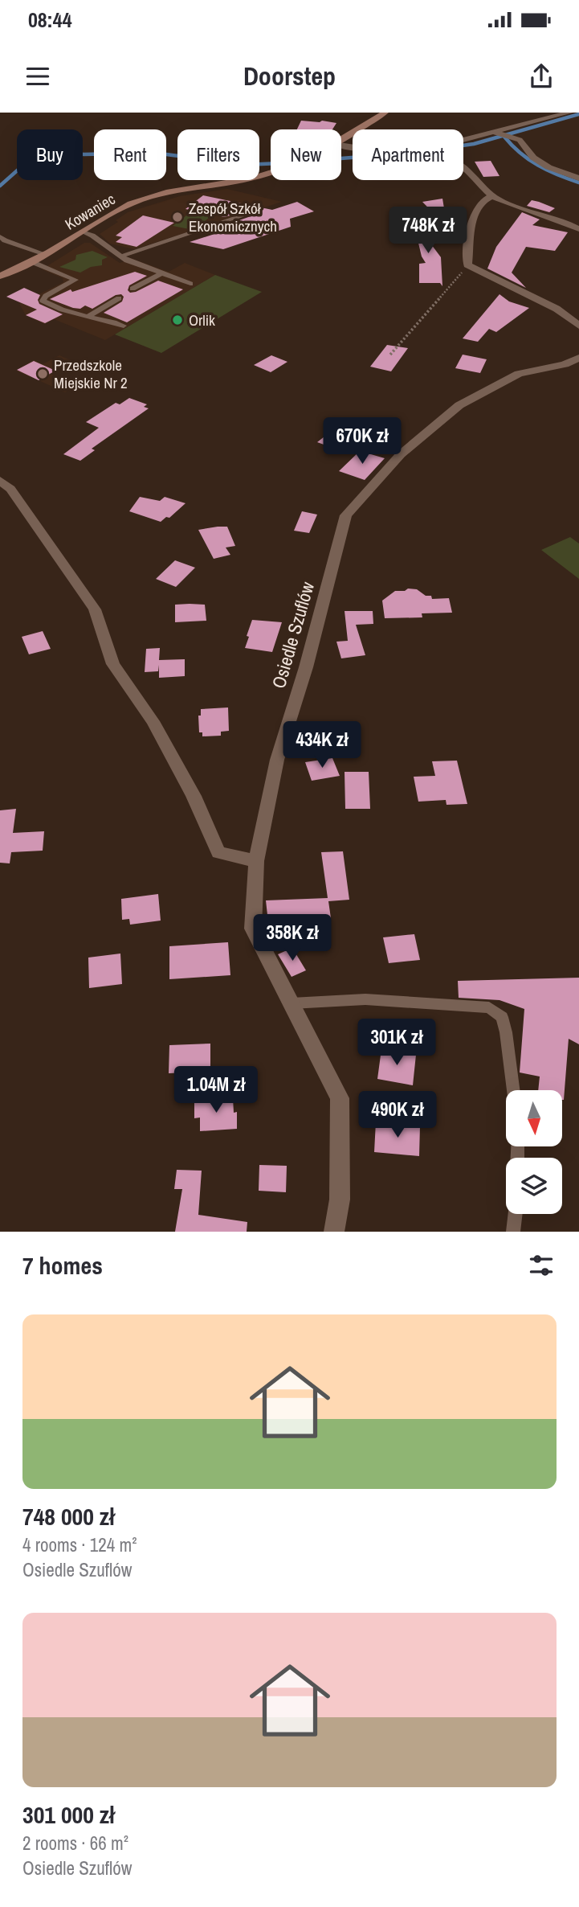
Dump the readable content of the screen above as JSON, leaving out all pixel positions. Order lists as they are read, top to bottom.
{
  "streets": {
    "street": ["Kowaniec", "Osiedle Szuflów"]
  },
  "places": ["Zespół Szkół Ekonomicznych", "Orlik", "Przedszkole Miejskie Nr 2"],
  "north": "bottom",
  "page": {
    "status": "08:44",
    "header": "Doorstep",
    "chip": [
      "Buy",
      "Rent",
      "Filters",
      "New",
      "Apartment"
    ],
    "price": [
      "748K zł",
      "670K zł",
      "434K zł",
      "358K zł",
      "301K zł",
      "1.04M zł",
      "490K zł"
    ],
    "heading": "7 homes",
    "list": [
      {
        "name": "748 000 zł",
        "note": "4 rooms · 124 m² · Osiedle Szuflów"
      },
      {
        "name": "301 000 zł",
        "note": "2 rooms · 66 m² · Osiedle Szuflów"
      }
    ]
  }
}
